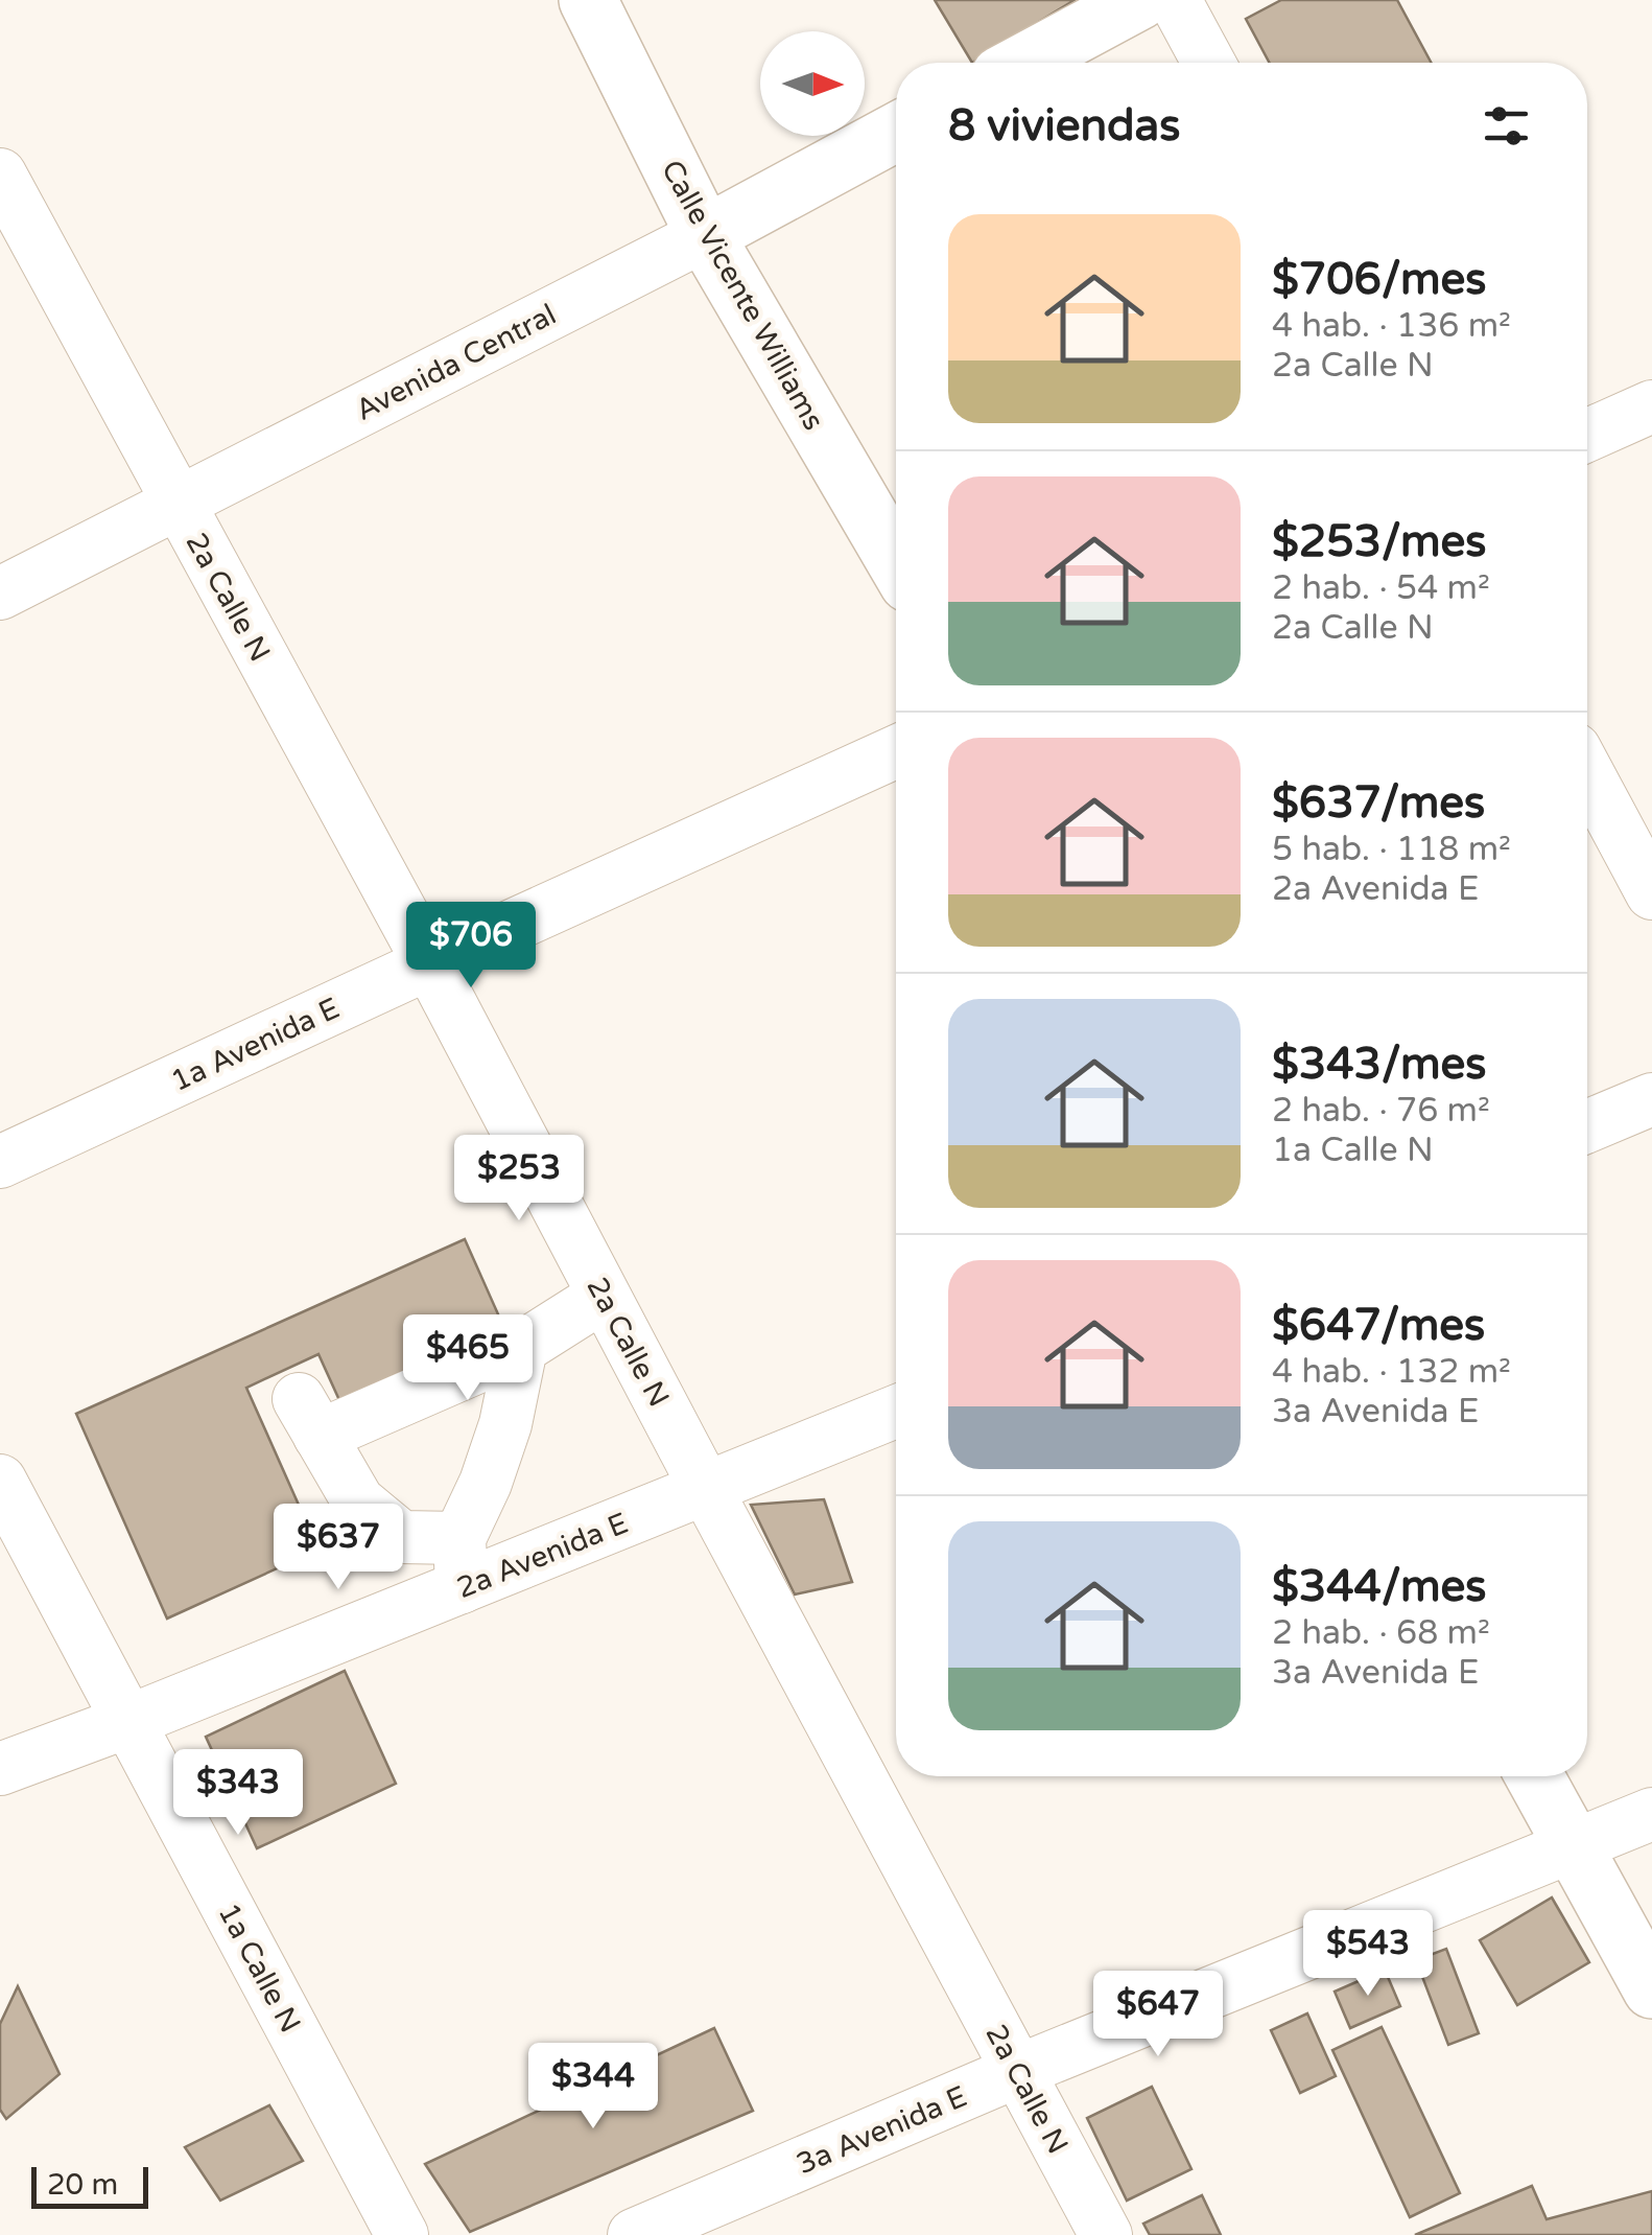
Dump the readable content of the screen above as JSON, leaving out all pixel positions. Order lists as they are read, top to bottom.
{
  "streets": {
    "main road": ["Calle Vicente Williams", "Avenida Central"],
    "street": [
      "2a Calle N",
      "1a Avenida E",
      "2a Avenida E",
      "1a Calle N",
      "3a Avenida E"
    ]
  },
  "crossings": [
    ["Calle Vicente Williams", "Avenida Central"],
    ["Avenida Central", "2a Calle N"],
    ["2a Calle N", "1a Avenida E"],
    ["2a Calle N", "2a Avenida E"],
    ["2a Calle N", "3a Avenida E"],
    ["2a Avenida E", "1a Calle N"]
  ],
  "scale_bar": "20 m",
  "north": "right",
  "page": {
    "heading": "8 viviendas",
    "list": [
      {
        "name": "$706/mes",
        "note": "4 hab. · 136 m² · 2a Calle N"
      },
      {
        "name": "$253/mes",
        "note": "2 hab. · 54 m² · 2a Calle N"
      },
      {
        "name": "$637/mes",
        "note": "5 hab. · 118 m² · 2a Avenida E"
      },
      {
        "name": "$343/mes",
        "note": "2 hab. · 76 m² · 1a Calle N"
      },
      {
        "name": "$647/mes",
        "note": "4 hab. · 132 m² · 3a Avenida E"
      },
      {
        "name": "$344/mes",
        "note": "2 hab. · 68 m² · 3a Avenida E"
      }
    ],
    "price": [
      "$706",
      "$253",
      "$465",
      "$637",
      "$343",
      "$543",
      "$647",
      "$344"
    ],
    "scale": "20 m"
  }
}
